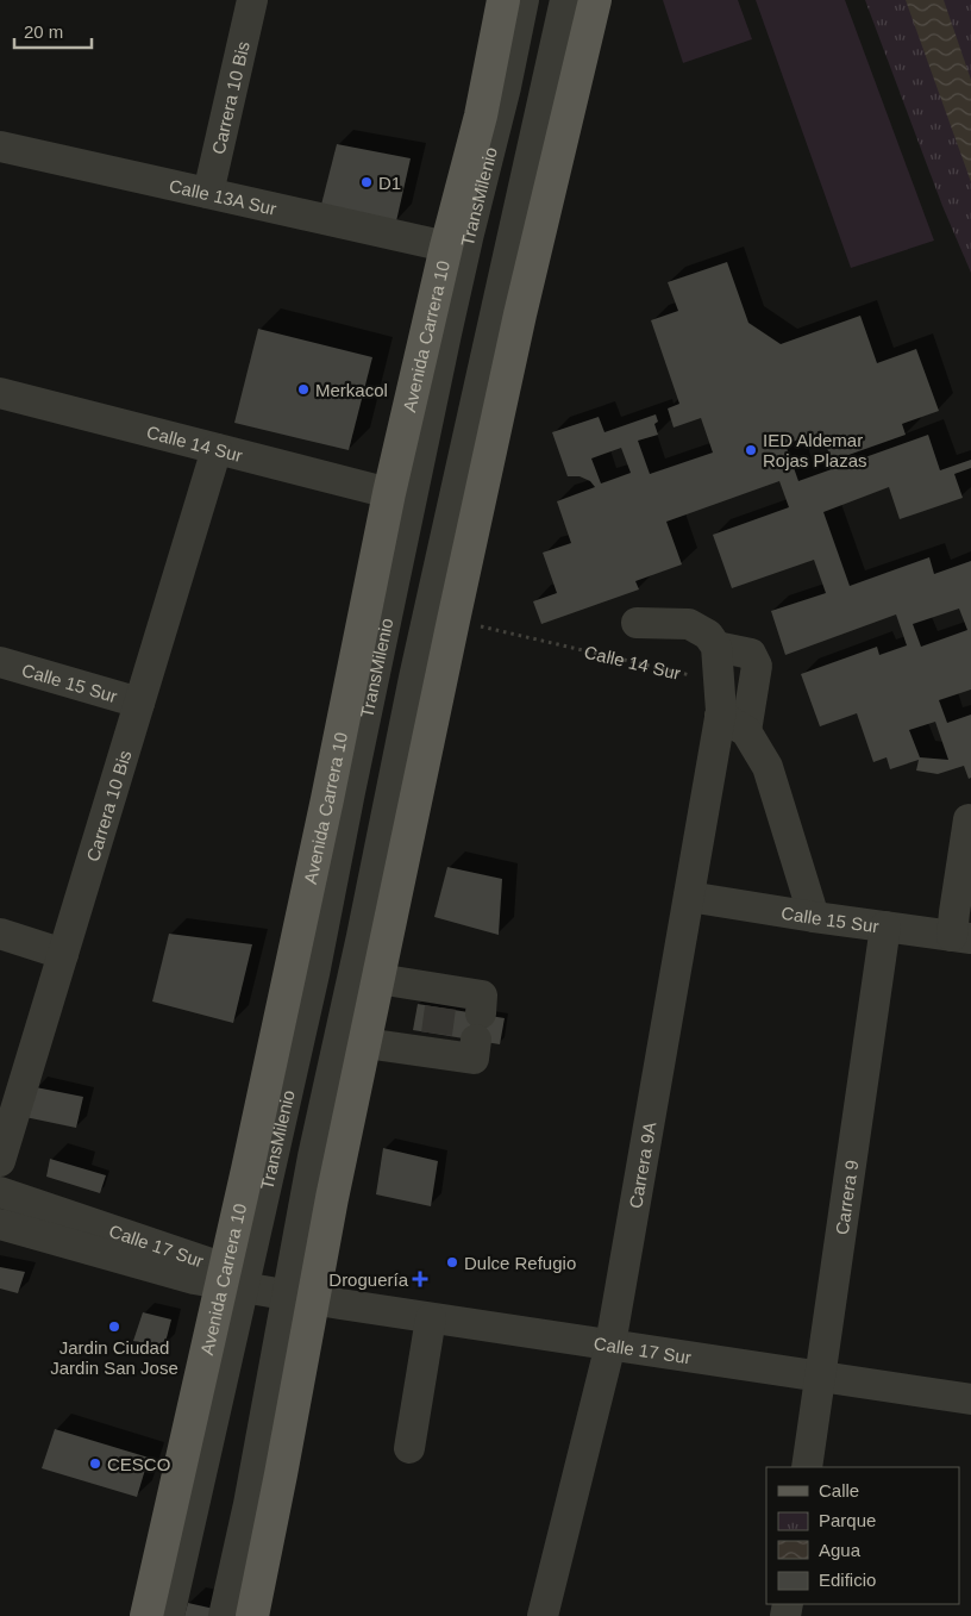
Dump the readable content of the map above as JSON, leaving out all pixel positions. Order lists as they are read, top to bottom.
{
  "streets": {
    "main road": ["Avenida Carrera 10"],
    "street": [
      "Carrera 10 Bis",
      "Calle 13A Sur",
      "TransMilenio",
      "Calle 14 Sur",
      "Calle 15 Sur",
      "Carrera 9A",
      "Carrera 9",
      "Calle 17 Sur"
    ]
  },
  "crossings": [
    ["Carrera 10 Bis", "Calle 13A Sur"],
    ["Carrera 10 Bis", "Calle 14 Sur"],
    ["Carrera 10 Bis", "Calle 15 Sur"],
    ["Calle 13A Sur", "Avenida Carrera 10"],
    ["TransMilenio", "Avenida Carrera 10"],
    ["TransMilenio", "Calle 17 Sur"],
    ["Avenida Carrera 10", "Calle 14 Sur"],
    ["Avenida Carrera 10", "Calle 17 Sur"],
    ["Calle 15 Sur", "Carrera 9A"],
    ["Calle 15 Sur", "Carrera 9"],
    ["Carrera 9A", "Calle 17 Sur"],
    ["Carrera 9", "Calle 17 Sur"]
  ],
  "places": {
    "other": [
      "D1",
      "Merkacol",
      "IED Aldemar Rojas Plazas",
      "Dulce Refugio",
      "Jardin Ciudad Jardin San Jose",
      "CESCO"
    ],
    "health": ["Droguería"]
  },
  "legend": [
    "Calle",
    "Parque",
    "Agua",
    "Edificio"
  ],
  "scale_bar": "20 m"
}
